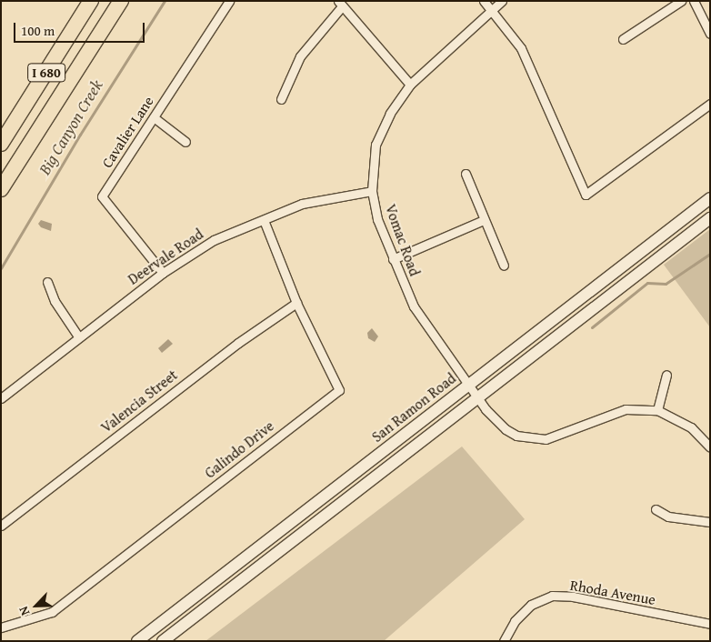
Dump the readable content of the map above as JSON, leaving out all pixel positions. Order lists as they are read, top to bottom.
{
  "streets": {
    "highway": ["I 680"],
    "main road": ["San Ramon Road"],
    "street": [
      "Cavalier Lane",
      "Vomac Road",
      "Deervale Road",
      "Valencia Street",
      "Galindo Drive",
      "Rhoda Avenue"
    ]
  },
  "crossings": [
    ["Cavalier Lane", "Deervale Road"],
    ["Vomac Road", "Deervale Road"],
    ["Vomac Road", "San Ramon Road"],
    ["Deervale Road", "Galindo Drive"],
    ["Valencia Street", "Galindo Drive"]
  ],
  "water": ["Big Canyon Creek"],
  "scale_bar": "100 m",
  "north": "bottom left"
}
